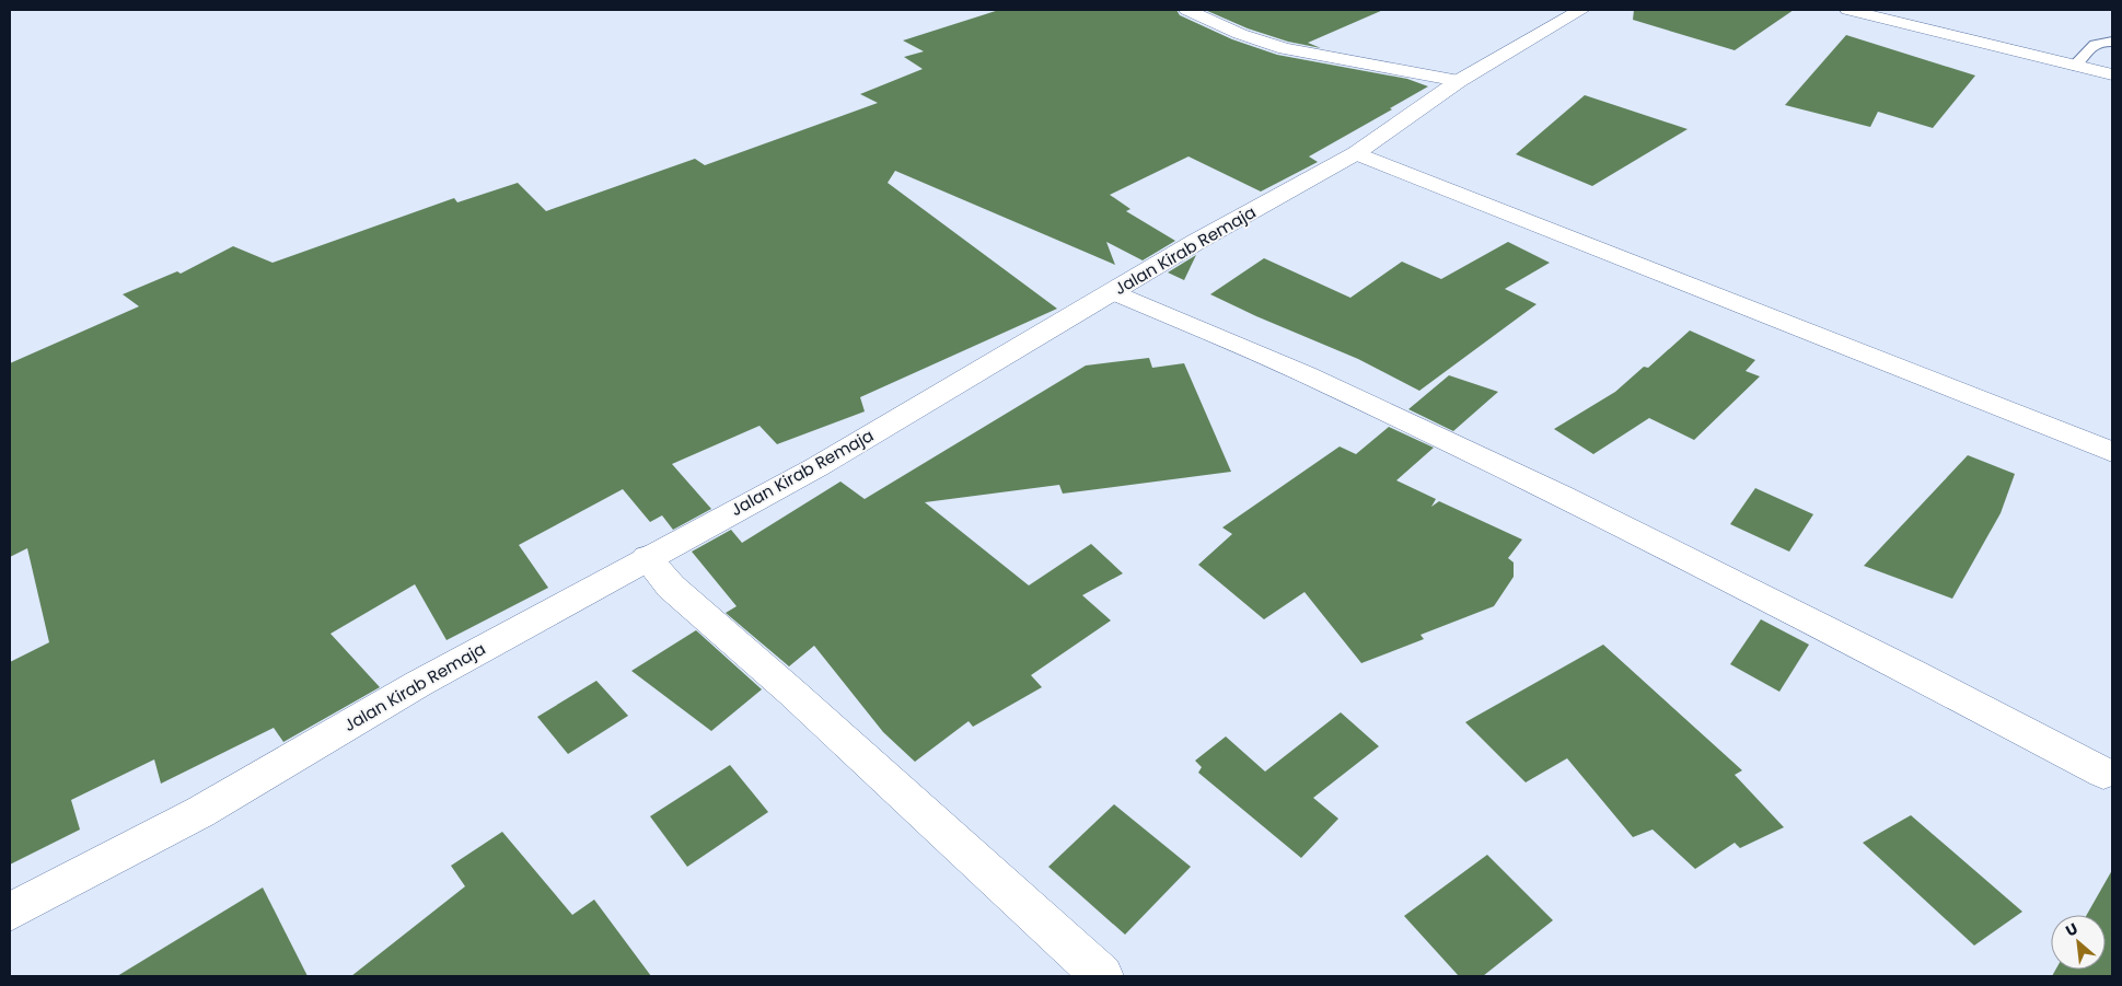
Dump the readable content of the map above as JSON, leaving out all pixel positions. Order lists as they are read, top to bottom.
{
  "streets": {
    "street": ["Jalan Kirab Remaja"]
  },
  "north": "top left"
}
